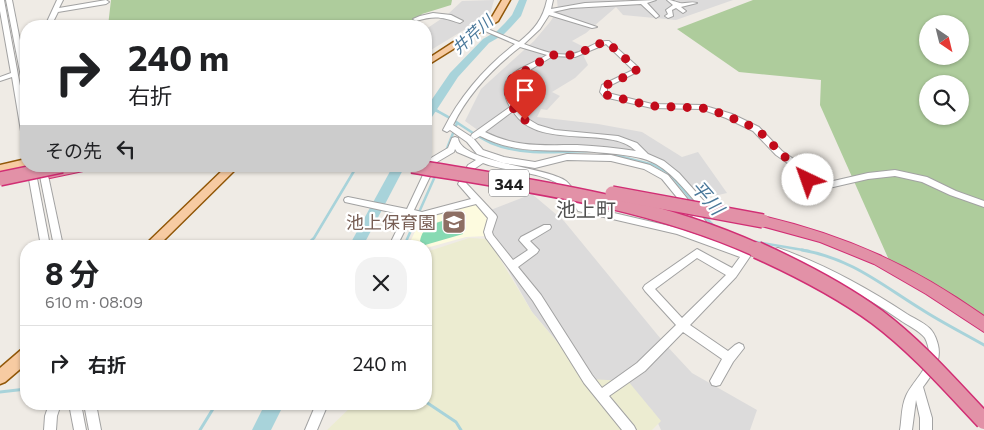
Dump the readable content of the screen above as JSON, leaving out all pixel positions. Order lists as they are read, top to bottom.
{
  "streets": {
    "highway": ["344"]
  },
  "districts": ["池上町"],
  "water": ["井芹川", "平川"],
  "places": {
    "school or university": ["池上保育園"]
  },
  "north": "bottom right",
  "page": {
    "turn": ["240 m", "右折"],
    "then": "その先",
    "heading": ["8 分", "610 m · 08:09"],
    "list": [
      {
        "name": "右折",
        "value": "240 m"
      }
    ]
  }
}
